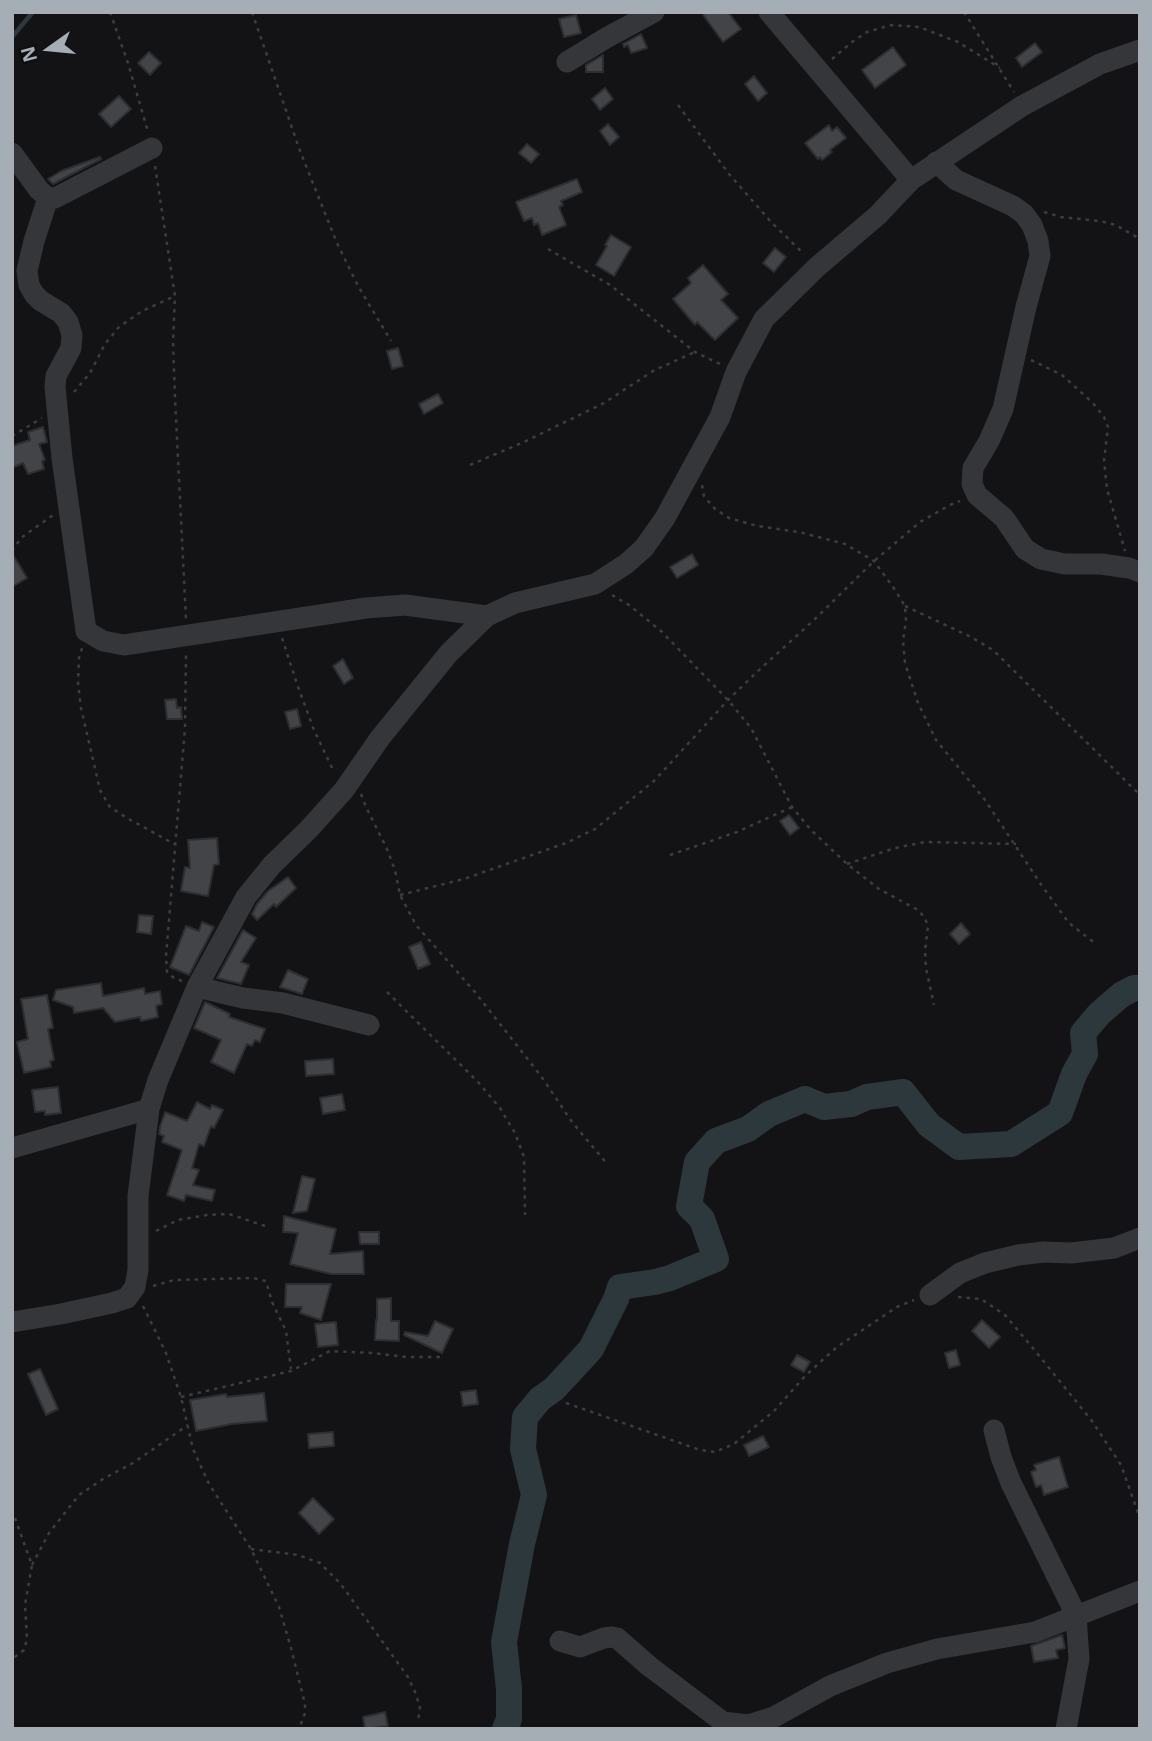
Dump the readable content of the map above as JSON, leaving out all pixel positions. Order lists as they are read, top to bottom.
{
  "north": "left"
}
